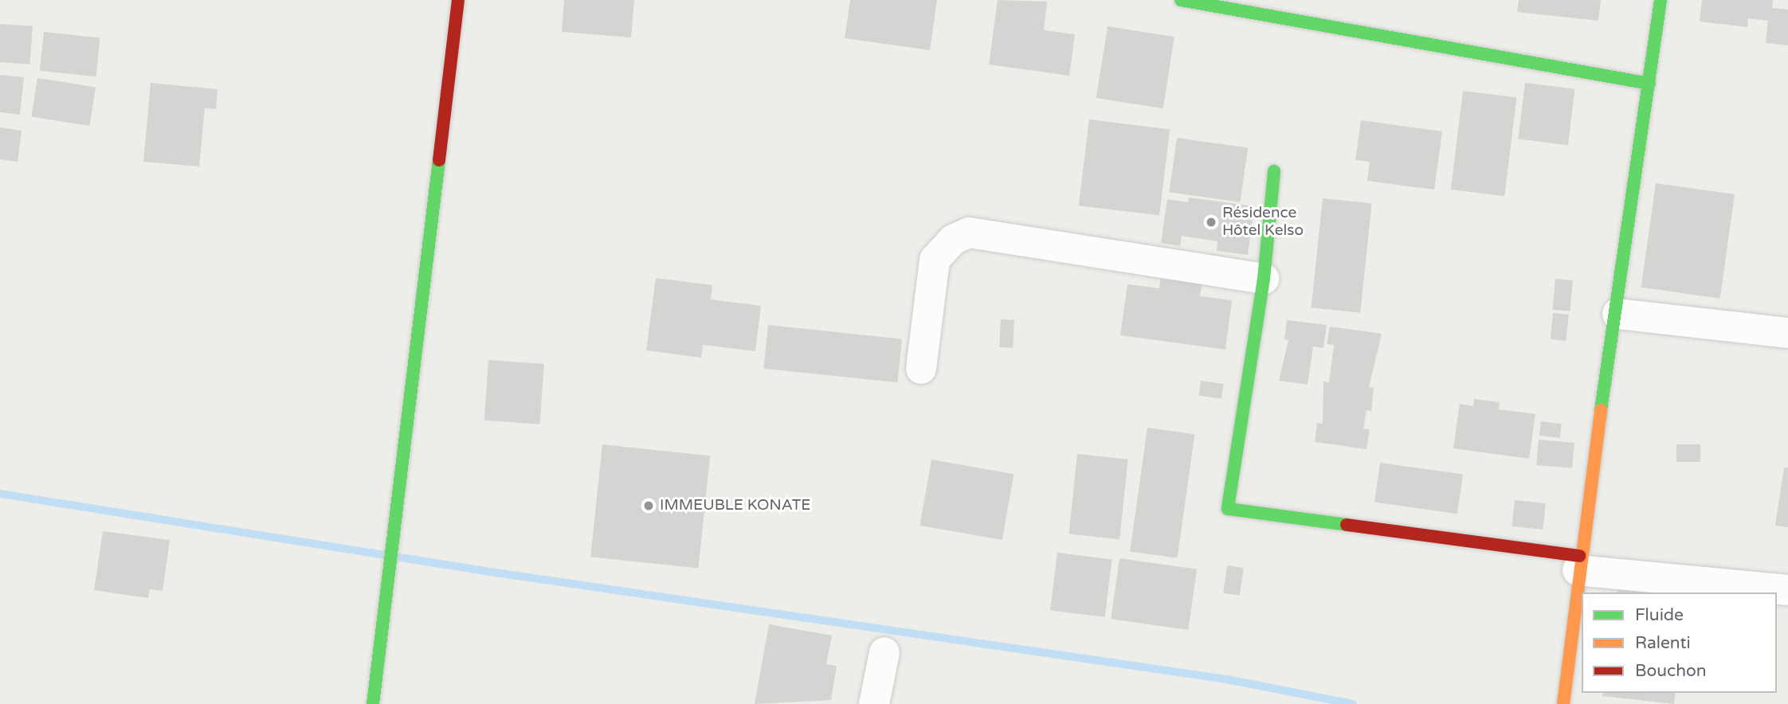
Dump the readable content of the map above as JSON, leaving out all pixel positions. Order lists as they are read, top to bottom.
{
  "places": ["Résidence Hôtel Kelso", "IMMEUBLE KONATE"],
  "legend": ["Fluide", "Ralenti", "Bouchon"]
}
